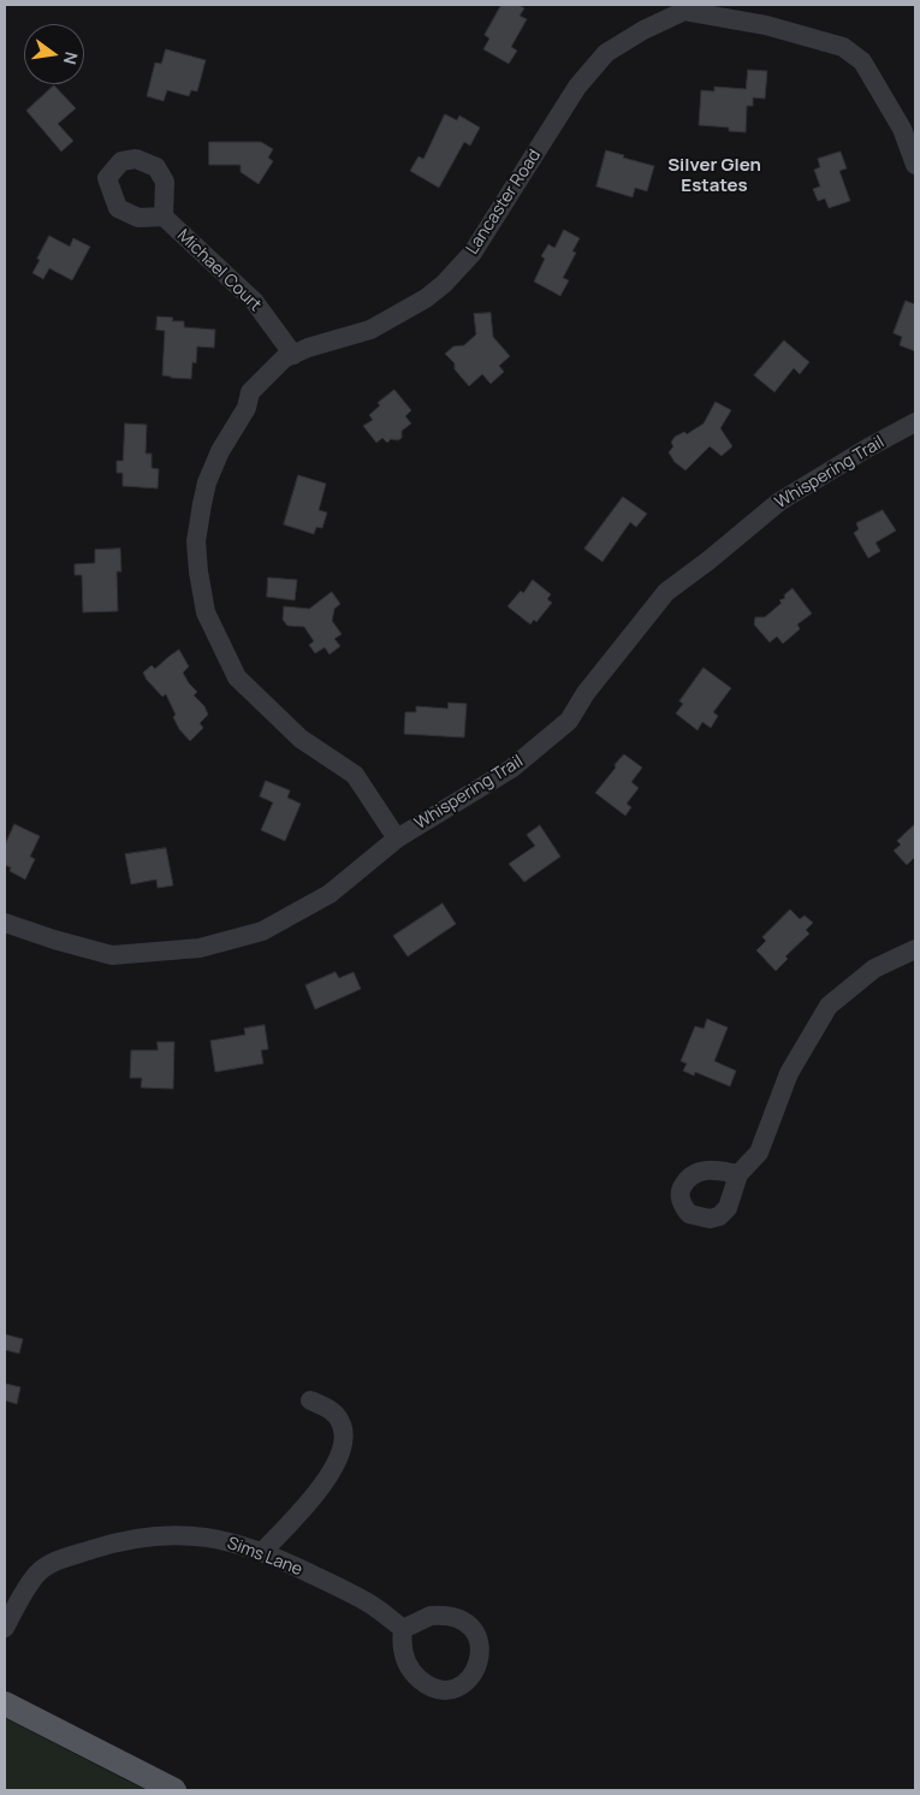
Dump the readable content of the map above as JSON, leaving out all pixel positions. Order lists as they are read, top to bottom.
{
  "streets": {
    "street": [
      "Lancaster Road",
      "Michael Court",
      "Whispering Trail",
      "Sims Lane"
    ]
  },
  "crossings": [
    ["Lancaster Road", "Michael Court"],
    ["Lancaster Road", "Whispering Trail"]
  ],
  "districts": ["Silver Glen Estates"],
  "north": "right"
}
